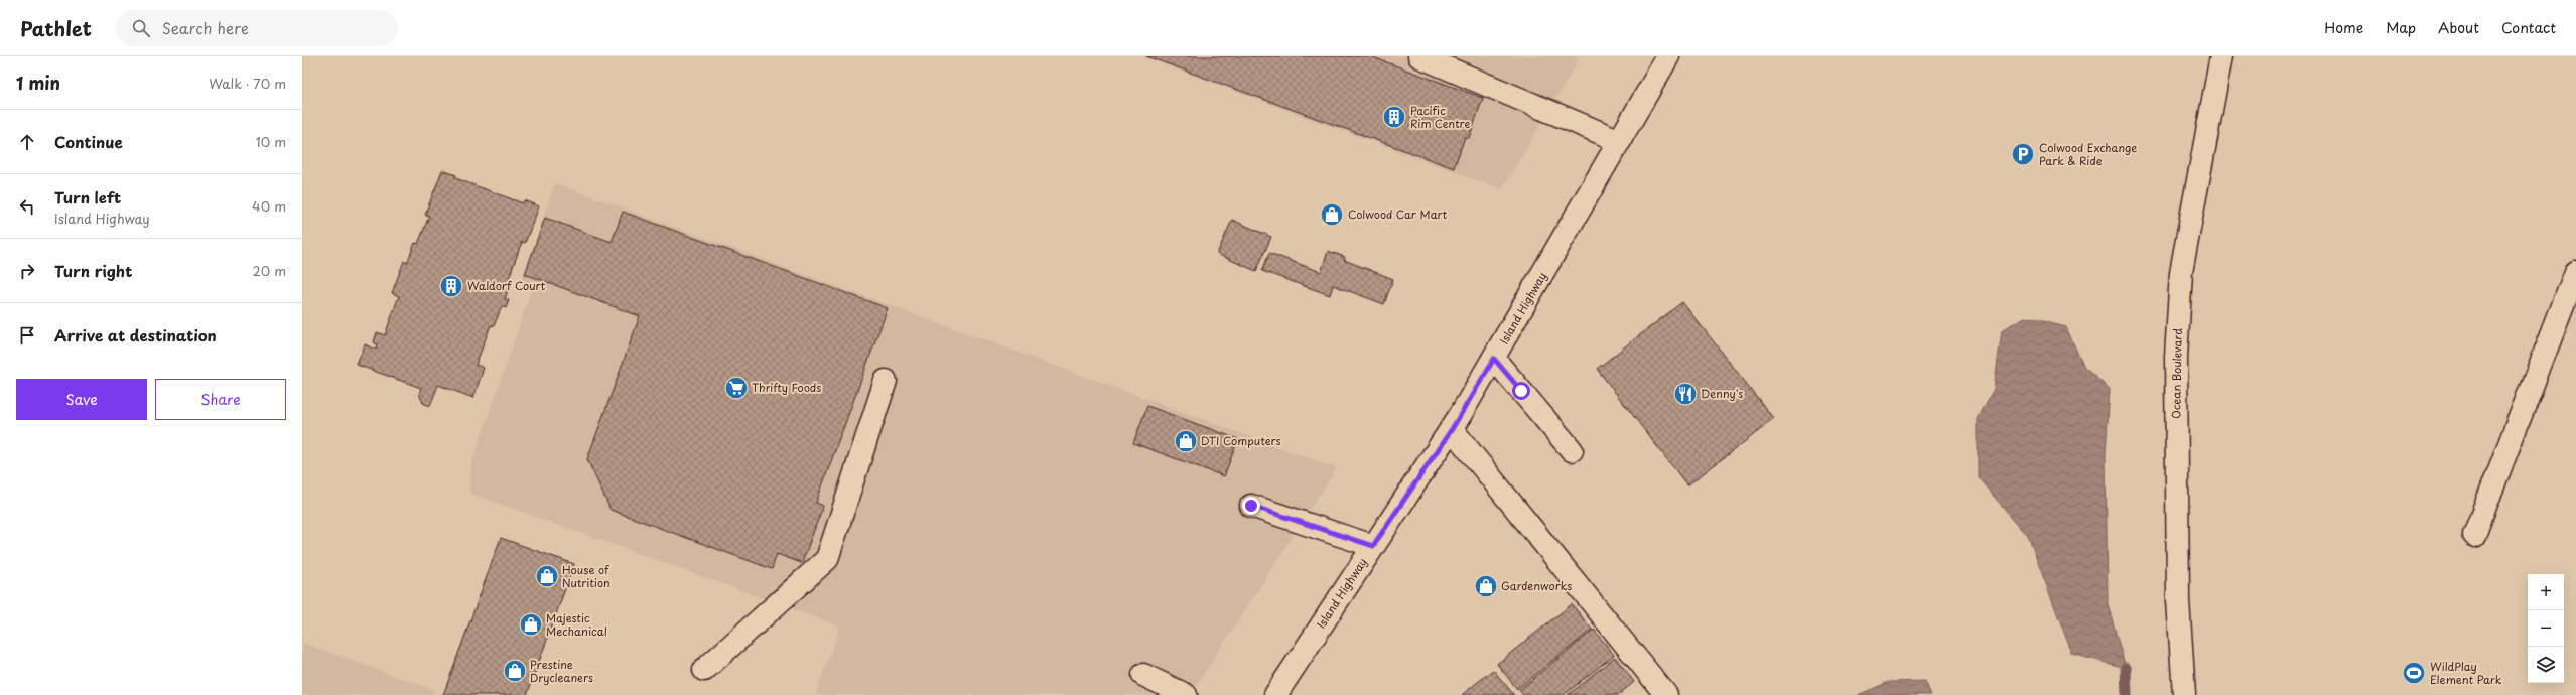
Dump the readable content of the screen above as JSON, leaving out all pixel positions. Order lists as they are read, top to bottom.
{
  "streets": {
    "main road": ["Island Highway", "Ocean Boulevard"]
  },
  "places": {
    "building": ["Pacific Rim Centre", "Waldorf Court"],
    "parking": ["Colwood Exchange Park & Ride"],
    "shop": [
      "Colwood Car Mart",
      "DTI Computers",
      "House of Nutrition",
      "Gardenworks",
      "Majestic Mechanical",
      "Prestine Drycleaners"
    ],
    "supermarket": ["Thrifty Foods"],
    "restaurant": ["Denny's"],
    "sports": ["WildPlay Element Park"]
  },
  "page": {
    "header": "Pathlet",
    "search": "Search here",
    "nav": [
      "Home",
      "Map",
      "About",
      "Contact"
    ],
    "heading": ["1 min", "Walk · 70 m"],
    "list": [
      ["Continue", "10 m"],
      ["Turn left", "Island Highway", "40 m"],
      ["Turn right", "20 m"],
      "Arrive at destination"
    ],
    "buttons": ["Save", "Share"],
    "map_buttons": ["+", "−"]
  }
}
